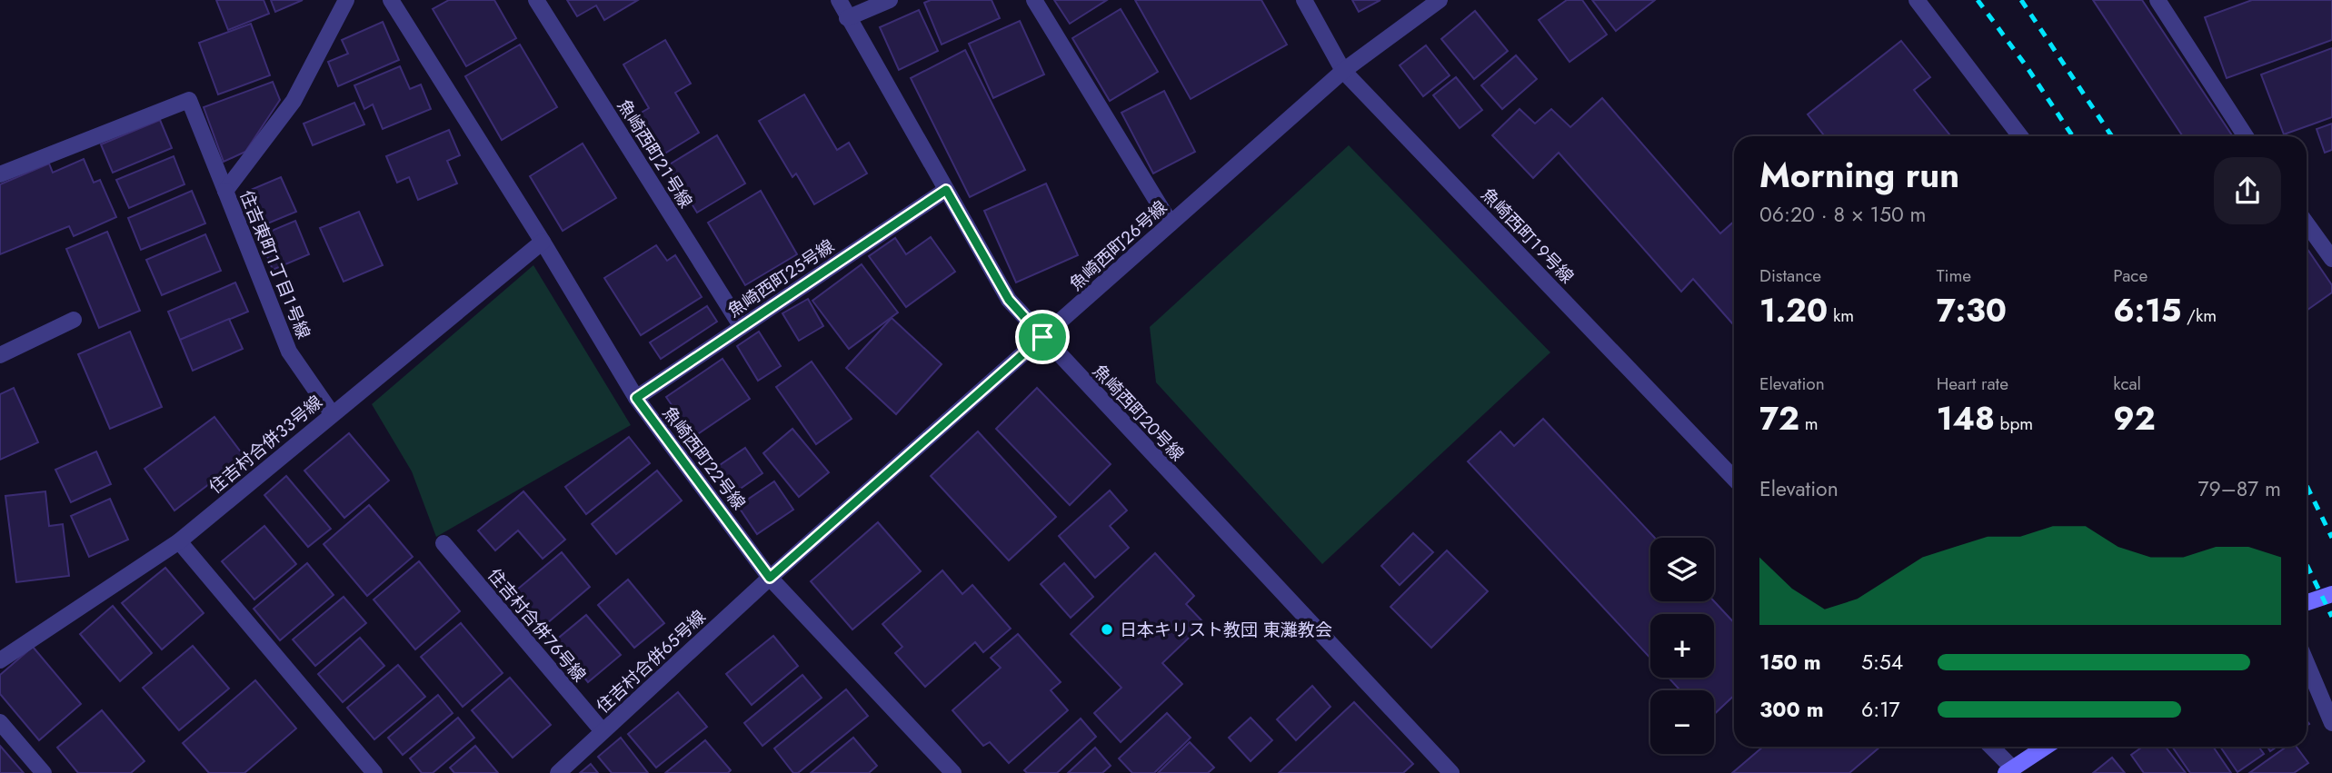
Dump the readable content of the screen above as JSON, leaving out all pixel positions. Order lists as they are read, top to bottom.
{
  "streets": {
    "street": [
      "魚崎西町２１号線",
      "魚崎西町１９号線",
      "魚崎西町２６号線",
      "住吉東町１丁目１号線",
      "魚崎西町２５号線",
      "魚崎西町２０号線",
      "住吉村合併３３号線",
      "魚崎西町２２号線",
      "住吉村合併７６号線",
      "住吉村合併６５号線"
    ]
  },
  "crossings": [
    ["魚崎西町２１号線", "魚崎西町２５号線"],
    ["魚崎西町１９号線", "魚崎西町２６号線"],
    ["魚崎西町２６号線", "魚崎西町２０号線"],
    ["魚崎西町２６号線", "魚崎西町２２号線"],
    ["魚崎西町２６号線", "住吉村合併６５号線"],
    ["住吉東町１丁目１号線", "住吉村合併３３号線"],
    ["魚崎西町２５号線", "魚崎西町２０号線"],
    ["魚崎西町２５号線", "魚崎西町２２号線"],
    ["住吉村合併３３号線", "魚崎西町２２号線"],
    ["魚崎西町２２号線", "住吉村合併６５号線"],
    ["住吉村合併７６号線", "住吉村合併６５号線"]
  ],
  "places": ["日本キリスト教団 東灘教会"],
  "page": {
    "heading": ["Morning run", "06:20 · 8 × 150 m"],
    "stats": [
      ["Distance", "1.20 km"],
      ["Time", "7:30"],
      ["Pace", "6:15 /km"],
      ["Elevation", "72 m"],
      ["Heart rate", "148 bpm"],
      ["kcal", "92"]
    ],
    "chart": ["Elevation", "79–87 m"],
    "map_buttons": ["+", "−"],
    "list": [
      {
        "name": "150 m",
        "note": "5:54"
      },
      {
        "name": "300 m",
        "note": "6:17"
      }
    ]
  }
}
